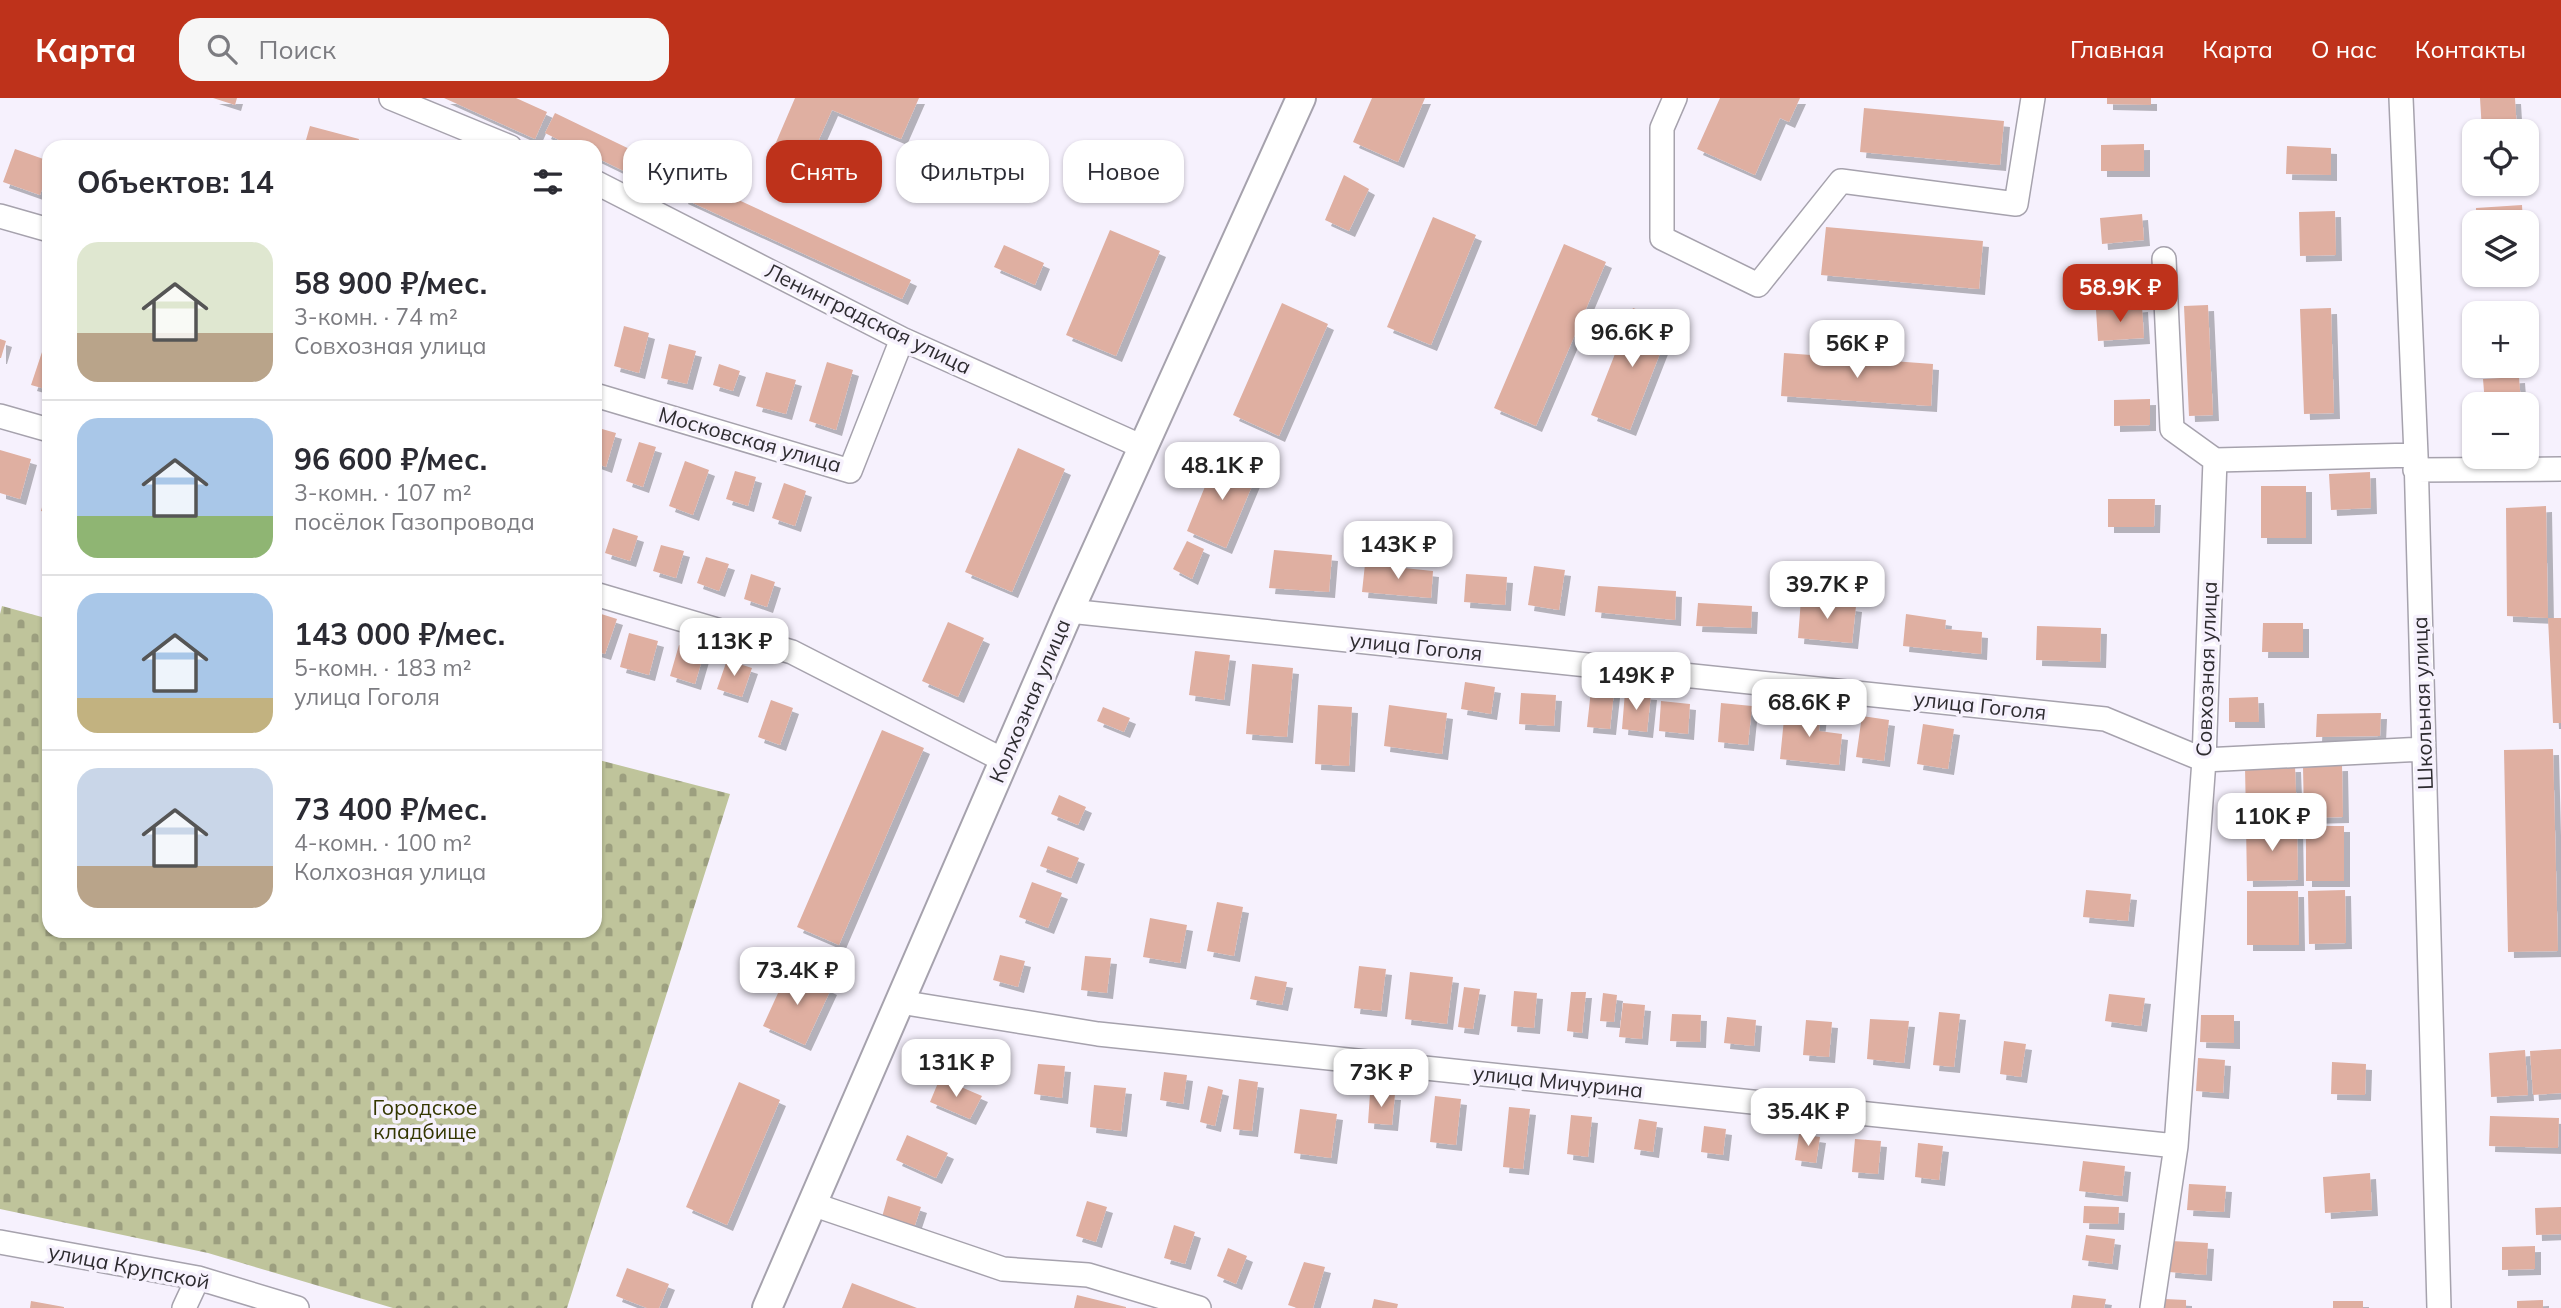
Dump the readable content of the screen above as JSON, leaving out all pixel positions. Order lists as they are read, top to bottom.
{
  "streets": {
    "main road": ["Колхозная улица"],
    "street": [
      "Ленинградская улица",
      "Московская улица",
      "улица Гоголя",
      "Совхозная улица",
      "Школьная улица",
      "улица Мичурина",
      "улица Крупской"
    ]
  },
  "crossings": [
    ["Ленинградская улица", "Московская улица"],
    ["Ленинградская улица", "Колхозная улица"],
    ["улица Гоголя", "Совхозная улица"],
    ["улица Гоголя", "Колхозная улица"],
    ["улица Гоголя", "Школьная улица"],
    ["Совхозная улица", "улица Мичурина"],
    ["Колхозная улица", "улица Мичурина"]
  ],
  "parks": ["Городское кладбище"],
  "page": {
    "header": "Карта",
    "search": "Поиск",
    "nav": [
      "Главная",
      "Карта",
      "О нас",
      "Контакты"
    ],
    "map_buttons": ["+", "−"],
    "chip": [
      "Купить",
      "Снять",
      "Фильтры",
      "Новое"
    ],
    "heading": "Объектов: 14",
    "list": [
      {
        "name": "58 900 ₽/мес.",
        "note": "3-комн. · 74 m² · Совхозная улица"
      },
      {
        "name": "96 600 ₽/мес.",
        "note": "3-комн. · 107 m² · посёлок Газопровода"
      },
      {
        "name": "143 000 ₽/мес.",
        "note": "5-комн. · 183 m² · улица Гоголя"
      },
      {
        "name": "73 400 ₽/мес.",
        "note": "4-комн. · 100 m² · Колхозная улица"
      }
    ],
    "price": [
      "58.9K ₽",
      "96.6K ₽",
      "56K ₽",
      "48.1K ₽",
      "143K ₽",
      "39.7K ₽",
      "113K ₽",
      "149K ₽",
      "68.6K ₽",
      "110K ₽",
      "73.4K ₽",
      "131K ₽",
      "73K ₽",
      "35.4K ₽"
    ]
  }
}
